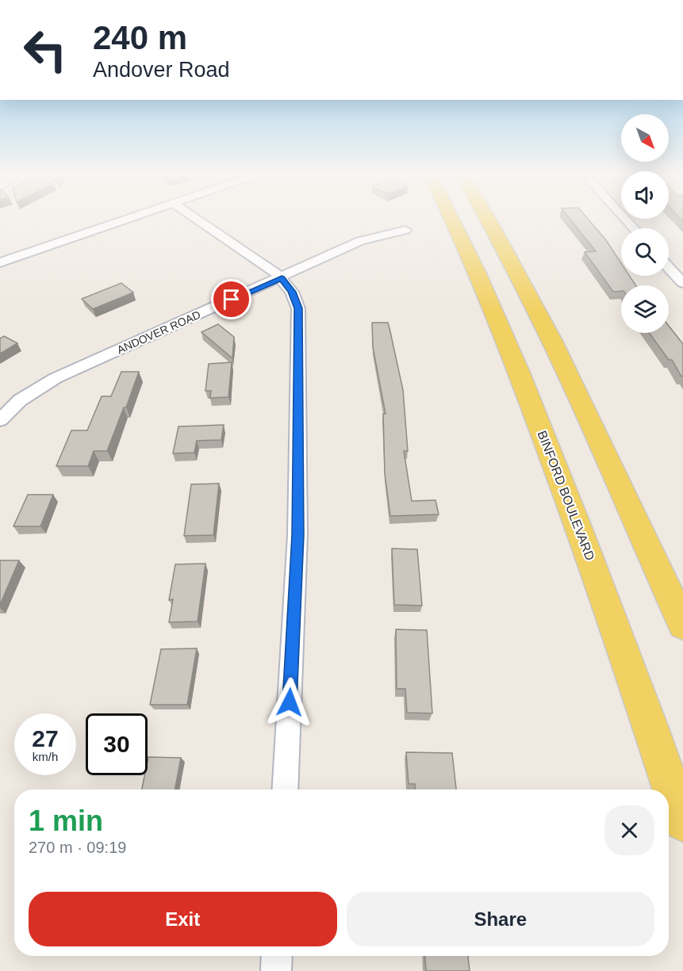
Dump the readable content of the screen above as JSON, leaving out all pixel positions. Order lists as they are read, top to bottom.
{
  "streets": {
    "main road": ["BINFORD BOULEVARD"],
    "street": ["ANDOVER ROAD"]
  },
  "north": "bottom right",
  "page": {
    "turn": ["240 m", "Andover Road"],
    "speed": "27 km/h",
    "limit": "30",
    "heading": ["1 min", "270 m · 09:19"],
    "buttons": ["Exit", "Share"]
  }
}
